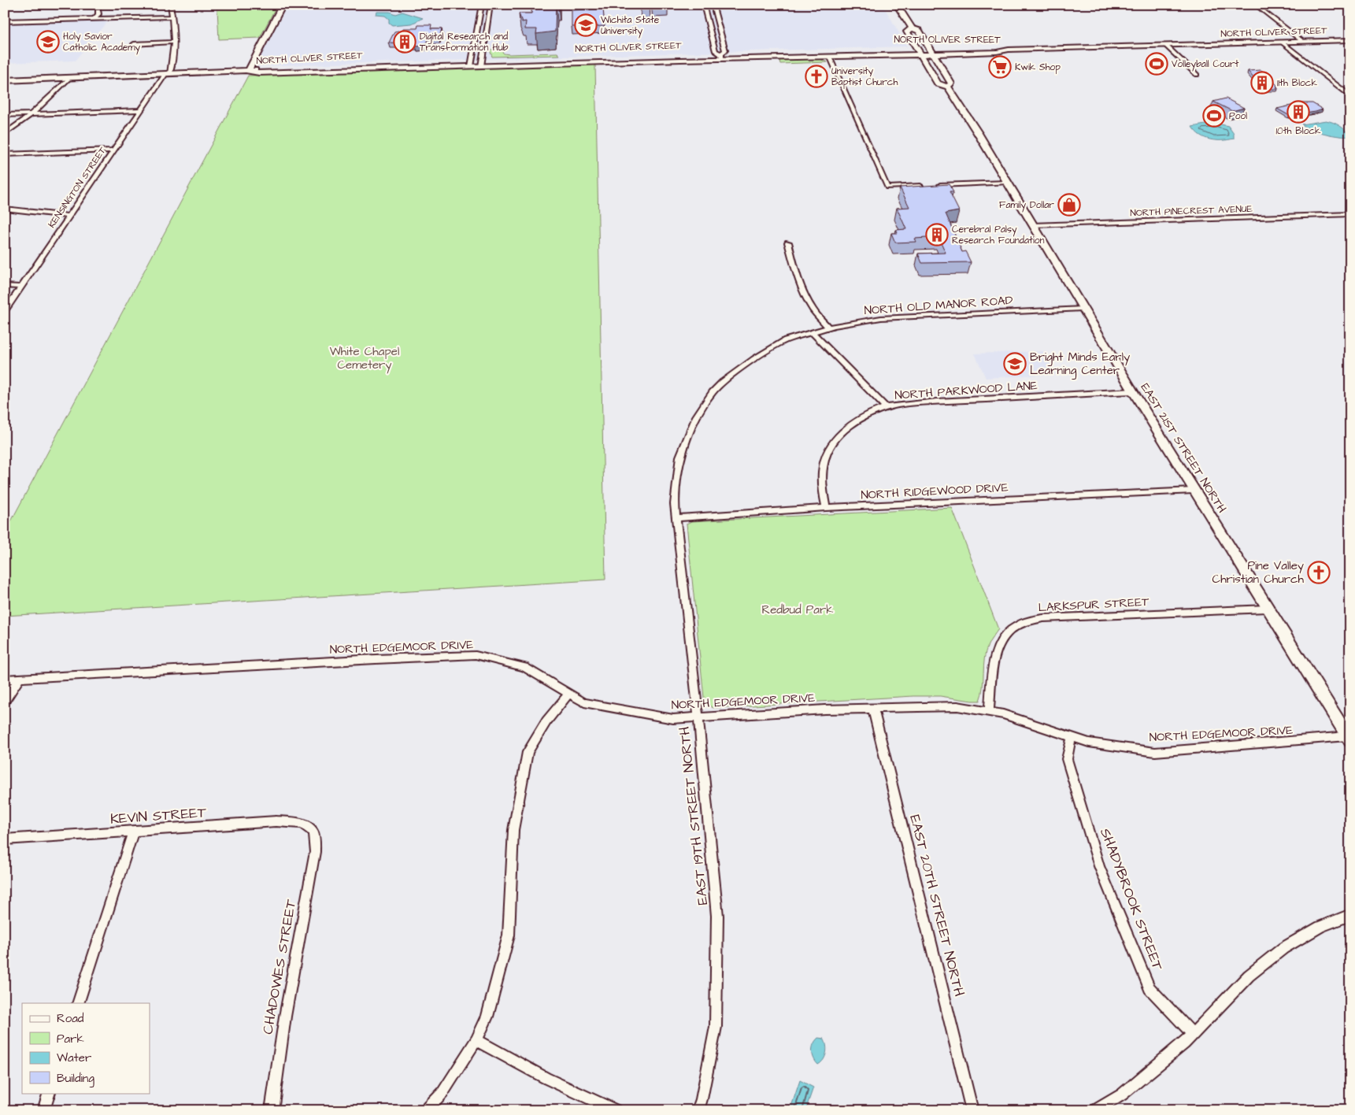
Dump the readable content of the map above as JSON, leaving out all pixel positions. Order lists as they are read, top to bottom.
{
  "streets": {
    "main road": ["NORTH OLIVER STREET", "EAST 21ST STREET NORTH"],
    "street": [
      "KENSINGTON STREET",
      "NORTH PINECREST AVENUE",
      "NORTH OLD MANOR ROAD",
      "NORTH PARKWOOD LANE",
      "NORTH RIDGEWOOD DRIVE",
      "LARKSPUR STREET",
      "NORTH EDGEMOOR DRIVE",
      "KEVIN STREET",
      "EAST 19TH STREET NORTH",
      "SHADYBROOK STREET",
      "EAST 20TH STREET NORTH",
      "CHADOWES STREET"
    ]
  },
  "crossings": [
    ["NORTH OLIVER STREET", "KENSINGTON STREET"],
    ["NORTH OLIVER STREET", "EAST 21ST STREET NORTH"],
    ["NORTH PINECREST AVENUE", "EAST 21ST STREET NORTH"],
    ["NORTH OLD MANOR ROAD", "EAST 21ST STREET NORTH"],
    ["NORTH OLD MANOR ROAD", "NORTH RIDGEWOOD DRIVE"],
    ["NORTH OLD MANOR ROAD", "EAST 19TH STREET NORTH"],
    ["NORTH PARKWOOD LANE", "EAST 21ST STREET NORTH"],
    ["NORTH PARKWOOD LANE", "NORTH RIDGEWOOD DRIVE"],
    ["EAST 21ST STREET NORTH", "NORTH RIDGEWOOD DRIVE"],
    ["EAST 21ST STREET NORTH", "LARKSPUR STREET"],
    ["EAST 21ST STREET NORTH", "NORTH EDGEMOOR DRIVE"],
    ["NORTH RIDGEWOOD DRIVE", "EAST 19TH STREET NORTH"],
    ["LARKSPUR STREET", "NORTH EDGEMOOR DRIVE"],
    ["NORTH EDGEMOOR DRIVE", "EAST 19TH STREET NORTH"],
    ["NORTH EDGEMOOR DRIVE", "SHADYBROOK STREET"],
    ["NORTH EDGEMOOR DRIVE", "EAST 20TH STREET NORTH"],
    ["KEVIN STREET", "CHADOWES STREET"]
  ],
  "parks": ["White Chapel Cemetery", "Redbud Park"],
  "places": {
    "school or university": ["Wichita State University", "Holy Savior Catholic Academy", "Bright Minds Early Learning Center"],
    "building": [
      "Digital Research and Transformation Hub",
      "11th Block",
      "10th Block",
      "Cerebral Palsy Research Foundation"
    ],
    "sports": ["Volleyball Court", "Pool"],
    "supermarket": ["Kwik Shop"],
    "church": ["University Baptist Church", "Pine Valley Christian Church"],
    "shop": ["Family Dollar"]
  },
  "legend": [
    "Road",
    "Park",
    "Water",
    "Building"
  ]
}
